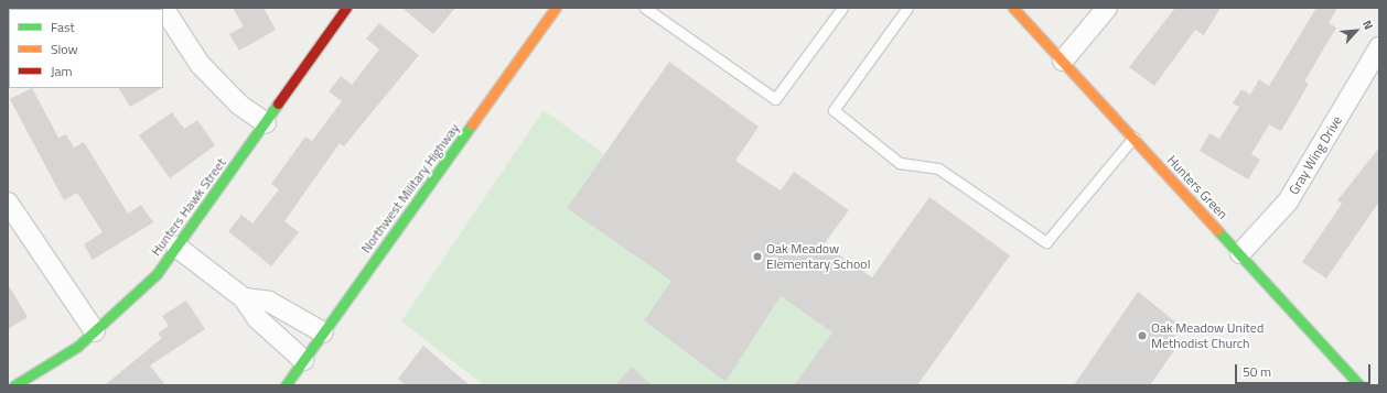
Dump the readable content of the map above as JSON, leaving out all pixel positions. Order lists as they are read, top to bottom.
{
  "streets": {
    "street": [
      "Gray Wing Drive",
      "Hunters Green",
      "Northwest Military Highway",
      "Hunters Hawk Street"
    ]
  },
  "crossings": [
    ["Gray Wing Drive", "Hunters Green"]
  ],
  "places": ["Oak Meadow Elementary School", "Oak Meadow United Methodist Church"],
  "legend": ["Fast", "Slow", "Jam"],
  "scale_bar": "50 m",
  "north": "top right"
}
